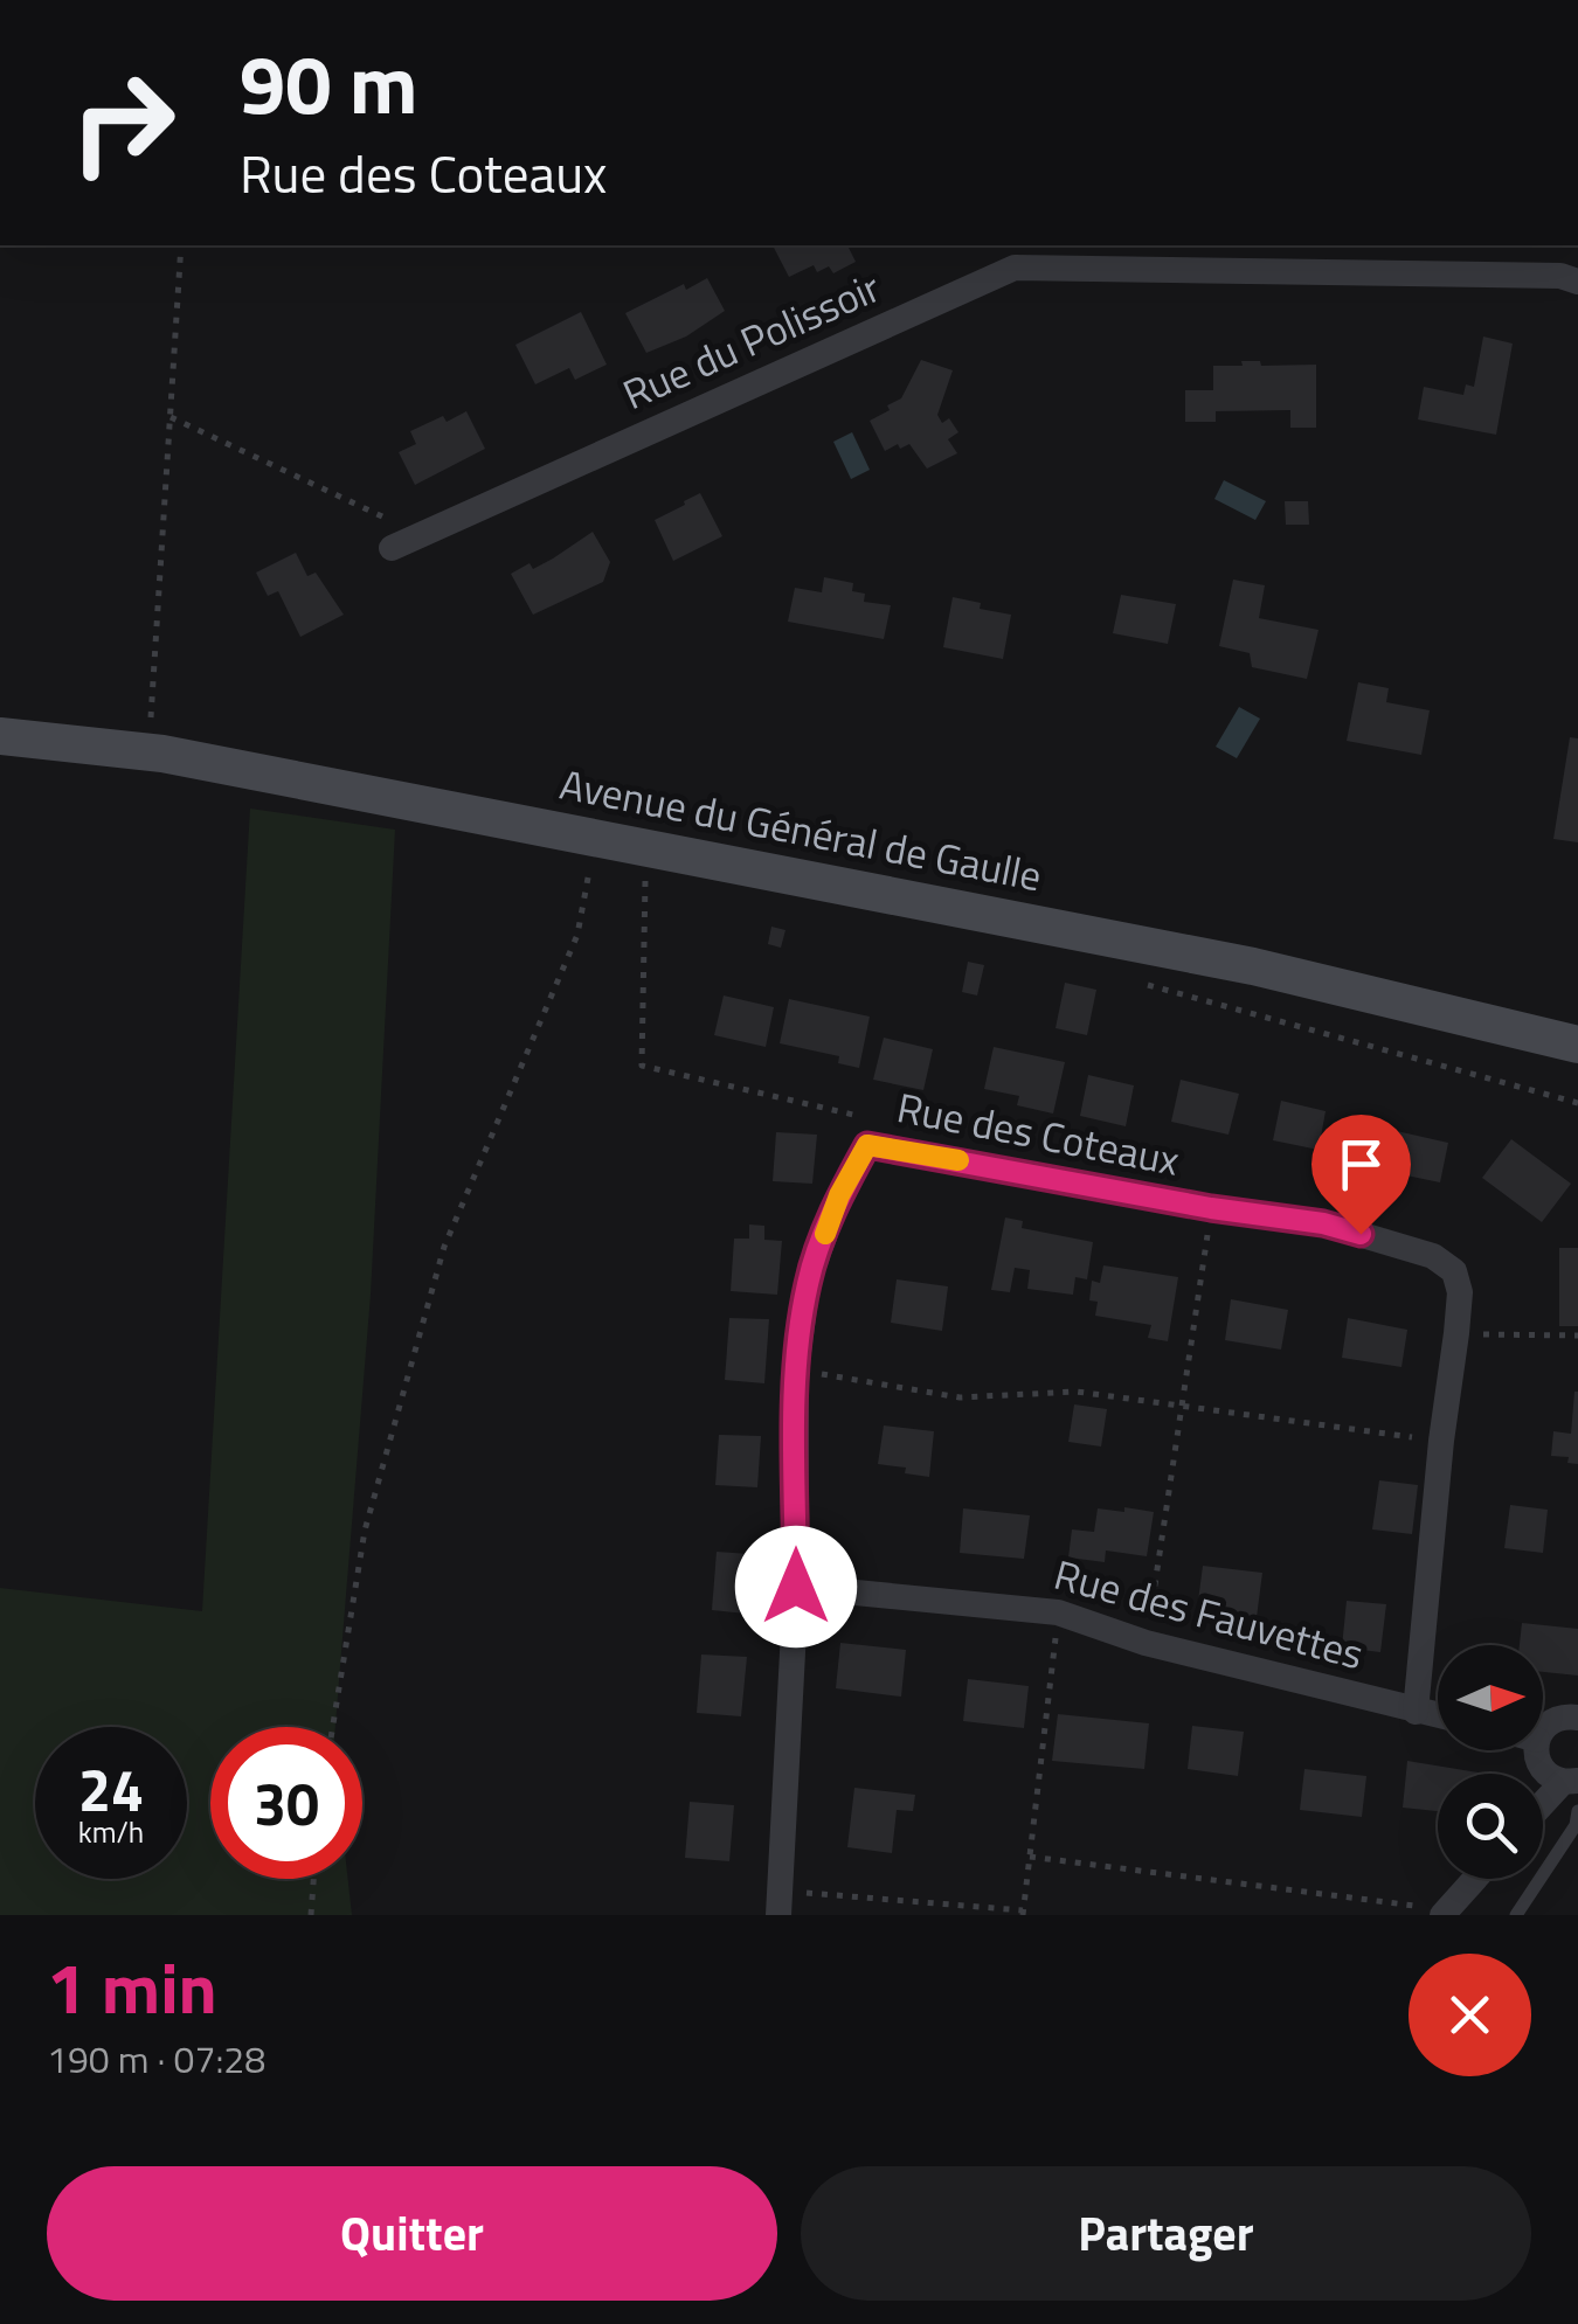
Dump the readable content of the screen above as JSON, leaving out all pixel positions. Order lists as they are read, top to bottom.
{
  "streets": {
    "main road": ["Avenue du Général de Gaulle"],
    "street": ["Rue du Polissoir", "Rue des Coteaux", "Rue des Fauvettes"]
  },
  "crossings": [
    ["Rue des Coteaux", "Rue des Fauvettes"]
  ],
  "north": "right",
  "page": {
    "turn": ["90 m", "Rue des Coteaux"],
    "speed": "24 km/h",
    "limit": "30",
    "heading": ["1 min", "190 m · 07:28"],
    "buttons": ["Quitter", "Partager"]
  }
}
